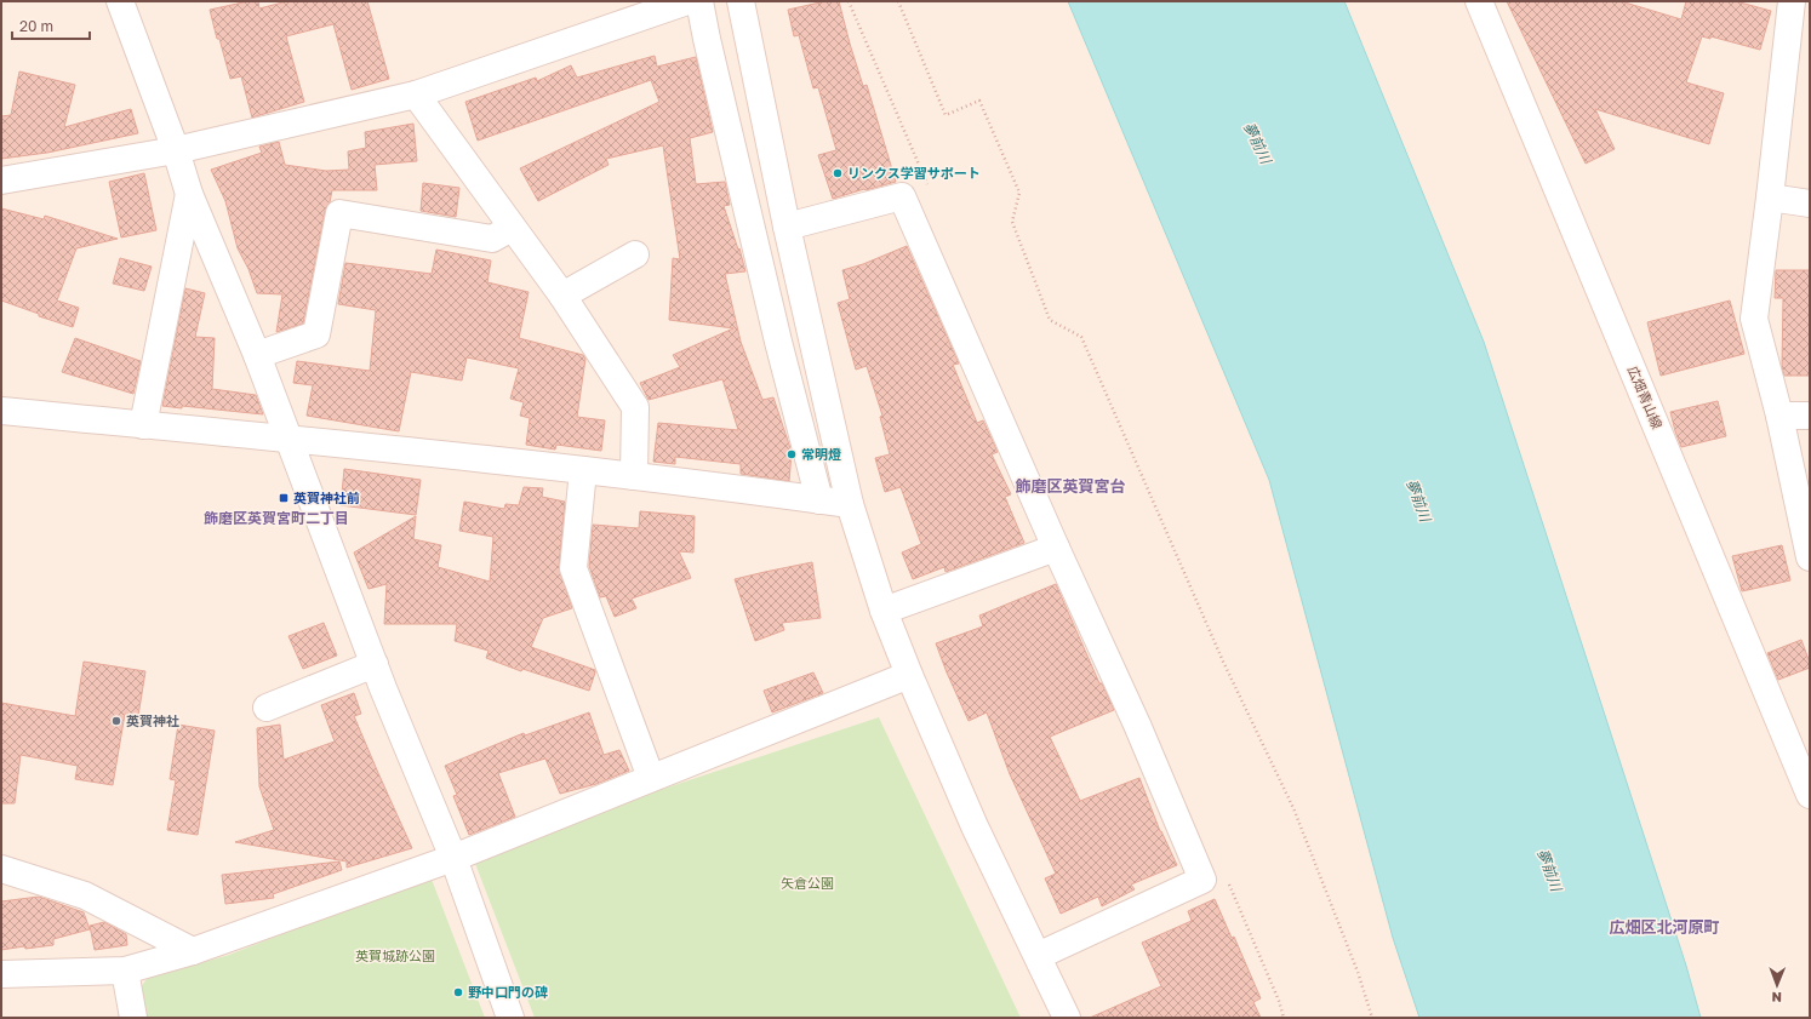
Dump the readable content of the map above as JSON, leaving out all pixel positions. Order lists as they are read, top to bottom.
{
  "streets": {
    "street": ["広畑青山線"]
  },
  "districts": ["飾磨区英賀宮台", "飾磨区英賀宮町二丁目", "広畑区北河原町"],
  "water": ["夢前川"],
  "parks": ["矢倉公園", "英賀城跡公園"],
  "places": {
    "other": [
      "リンクス学習サポート",
      "常明燈",
      "英賀神社",
      "野中口門の碑"
    ],
    "transit": ["英賀神社前"]
  },
  "scale_bar": "20 m",
  "north": "bottom"
}
